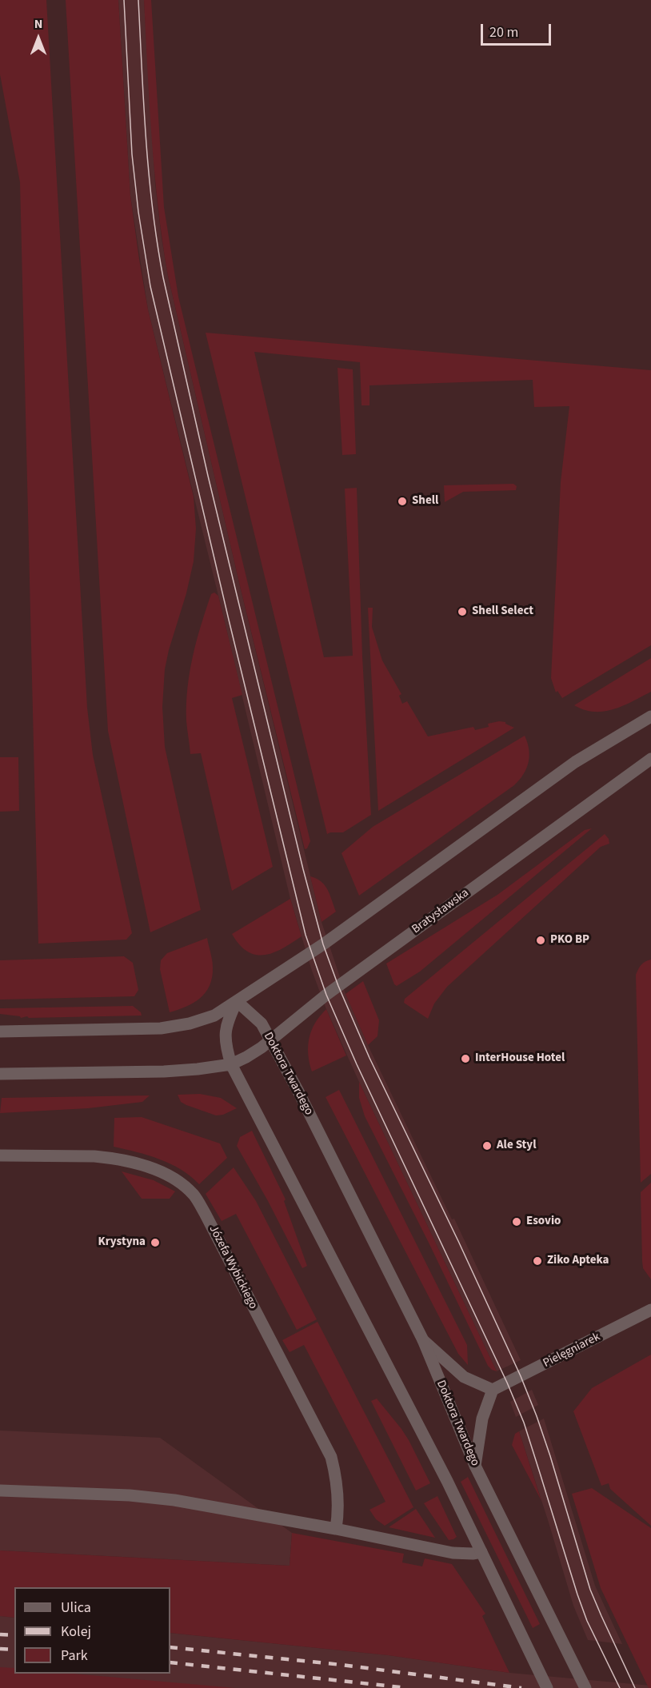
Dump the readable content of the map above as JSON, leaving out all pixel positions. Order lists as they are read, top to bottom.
{
  "streets": {
    "street": [
      "Bratysławska",
      "Doktora Twardego",
      "Józefa Wybickiego",
      "Pielęgniarek"
    ]
  },
  "crossings": [
    ["Bratysławska", "Doktora Twardego"]
  ],
  "places": [
    "Shell",
    "Shell Select",
    "PKO BP",
    "InterHouse Hotel",
    "Ale Styl",
    "Esovio",
    "Krystyna",
    "Ziko Apteka"
  ],
  "legend": ["Ulica", "Kolej", "Park"],
  "scale_bar": "20 m",
  "north": "top"
}
